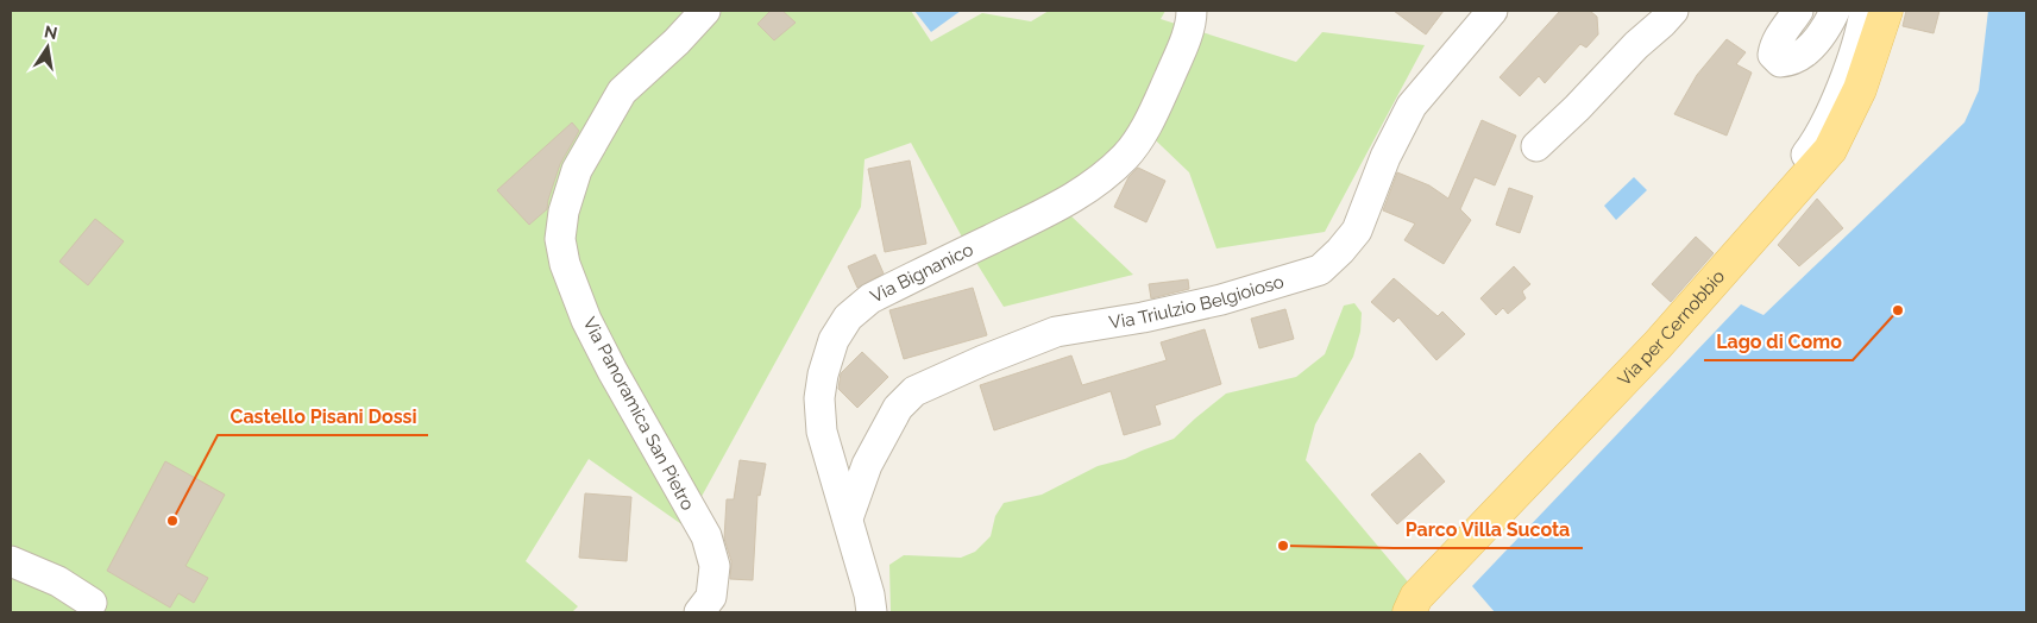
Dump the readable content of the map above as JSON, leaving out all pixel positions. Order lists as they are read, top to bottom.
{
  "streets": {
    "main road": ["Via per Cernobbio"],
    "street": ["Via Bignanico", "Via Triulzio Belgioioso", "Via Panoramica San Pietro"]
  },
  "crossings": [
    ["Via Bignanico", "Via Triulzio Belgioioso"]
  ],
  "places": ["Lago di Como", "Castello Pisani Dossi", "Parco Villa Sucota"],
  "north": "top"
}
